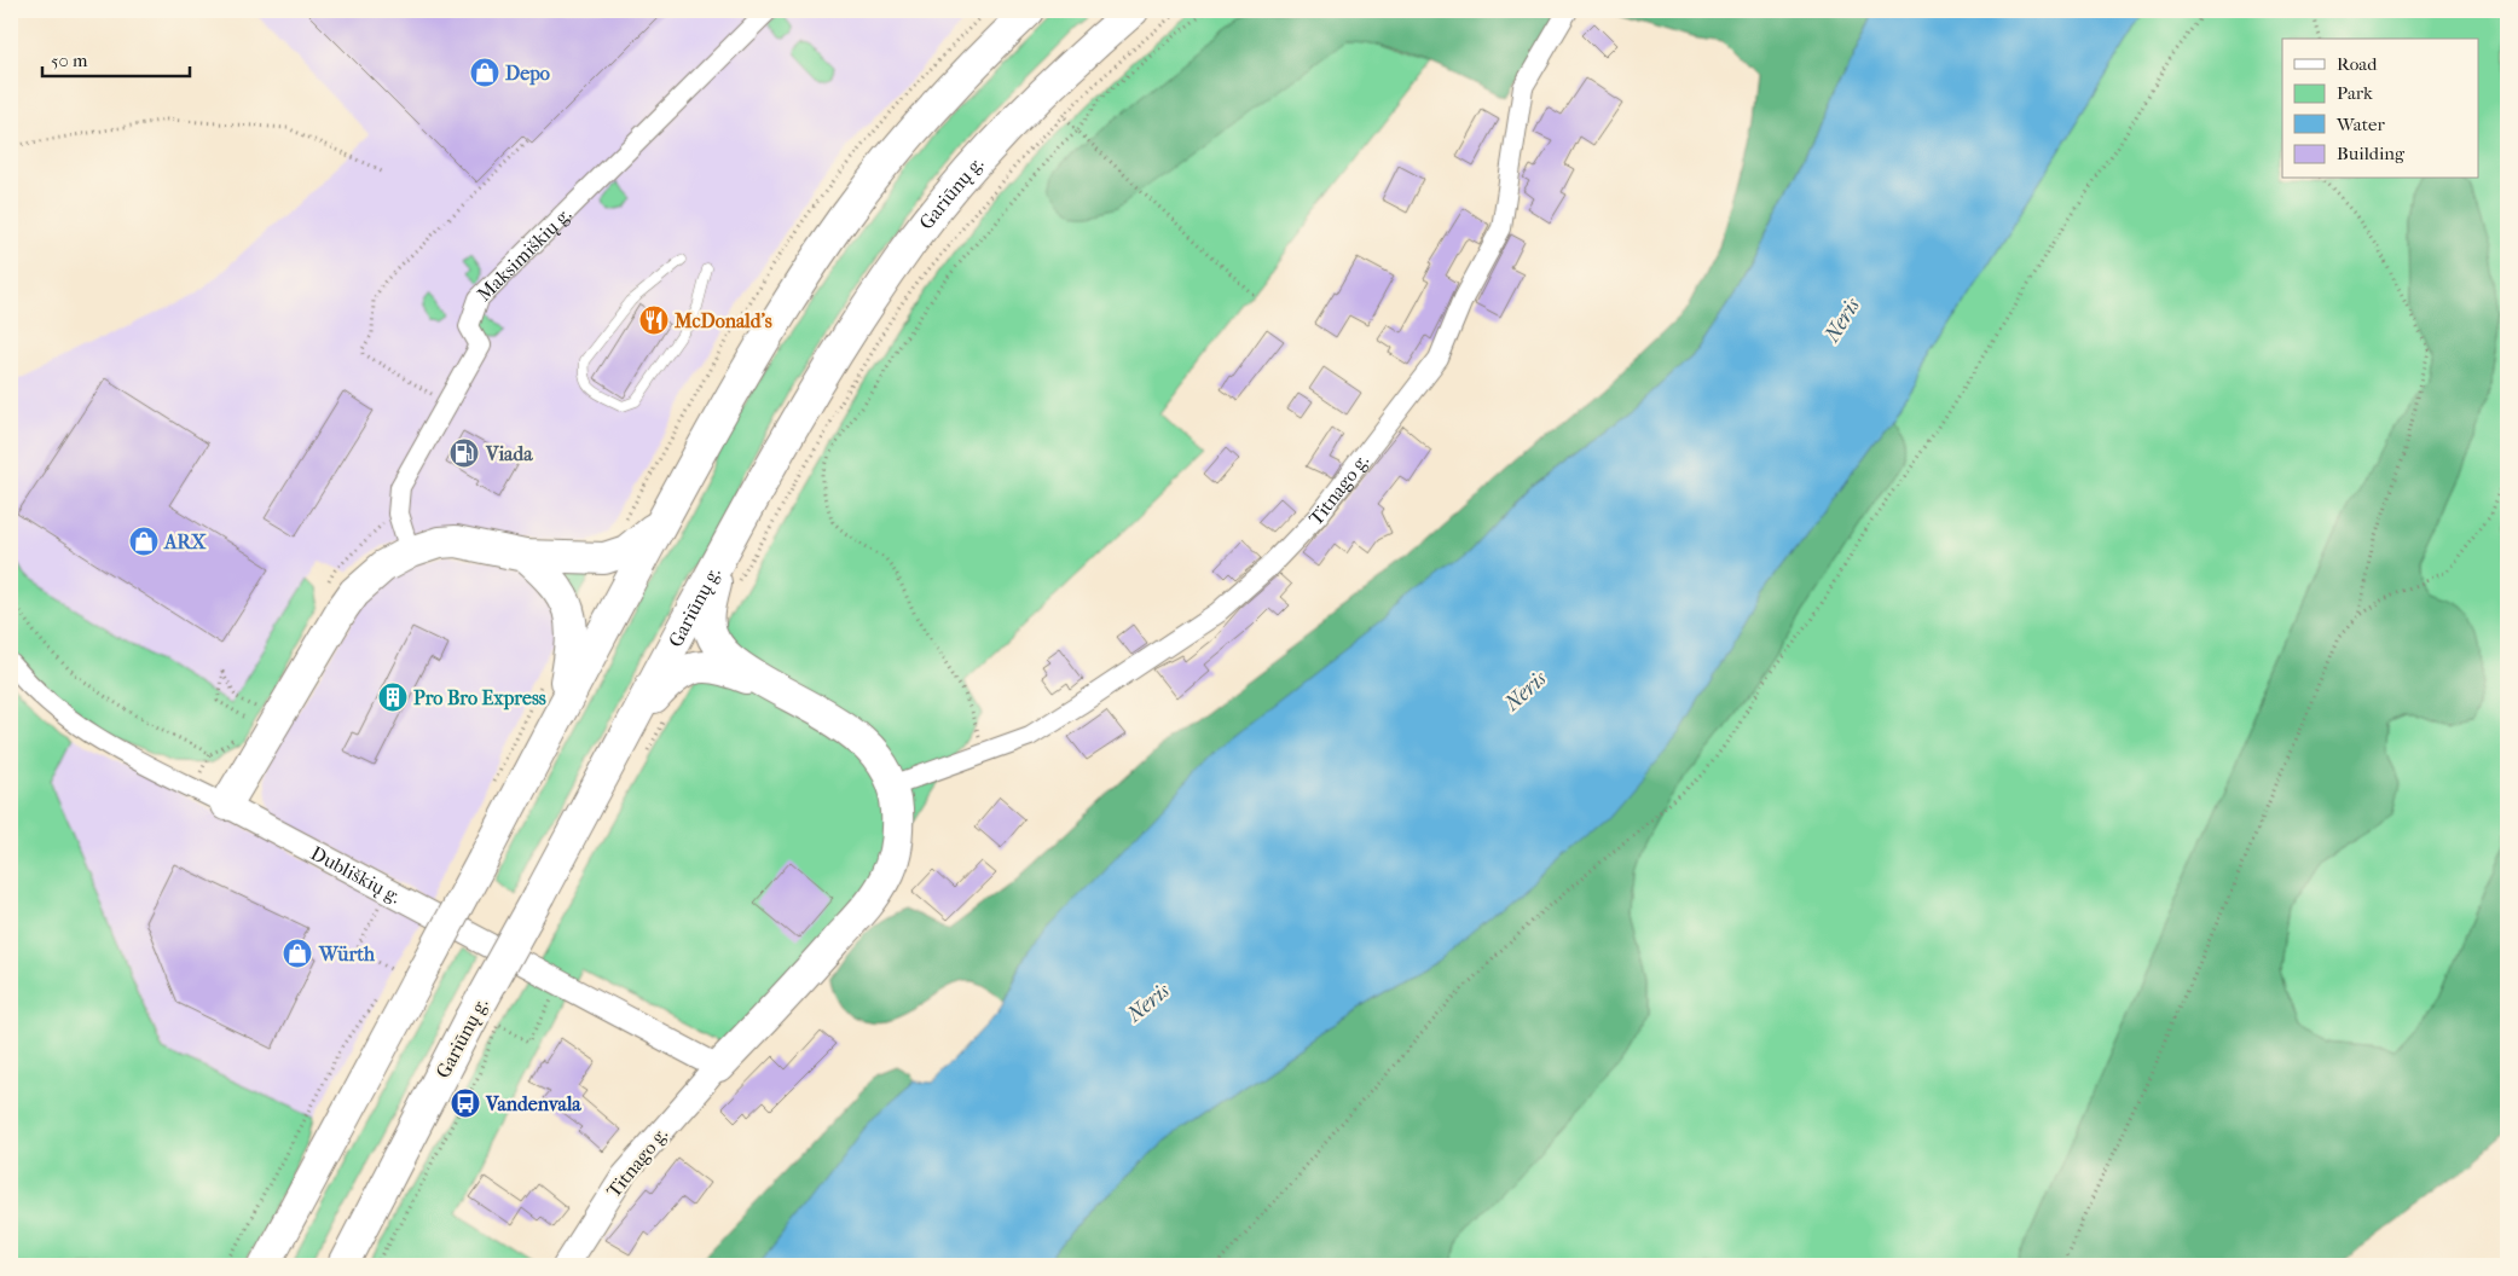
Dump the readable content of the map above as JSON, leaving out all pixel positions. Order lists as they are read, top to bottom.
{
  "streets": {
    "highway": ["Gariūnų g."],
    "street": ["Maksimiškių g.", "Titnago g.", "Dubliškių g."]
  },
  "crossings": [
    ["Titnago g.", "Dubliškių g."]
  ],
  "water": ["Neris"],
  "places": {
    "shop": ["Depo", "ARX", "Würth"],
    "restaurant": ["McDonald's"],
    "fuel station": ["Viada"],
    "building": ["Pro Bro Express"],
    "bus stop": ["Vandenvala"]
  },
  "legend": [
    "Road",
    "Park",
    "Water",
    "Building"
  ],
  "scale_bar": "50 m"
}
